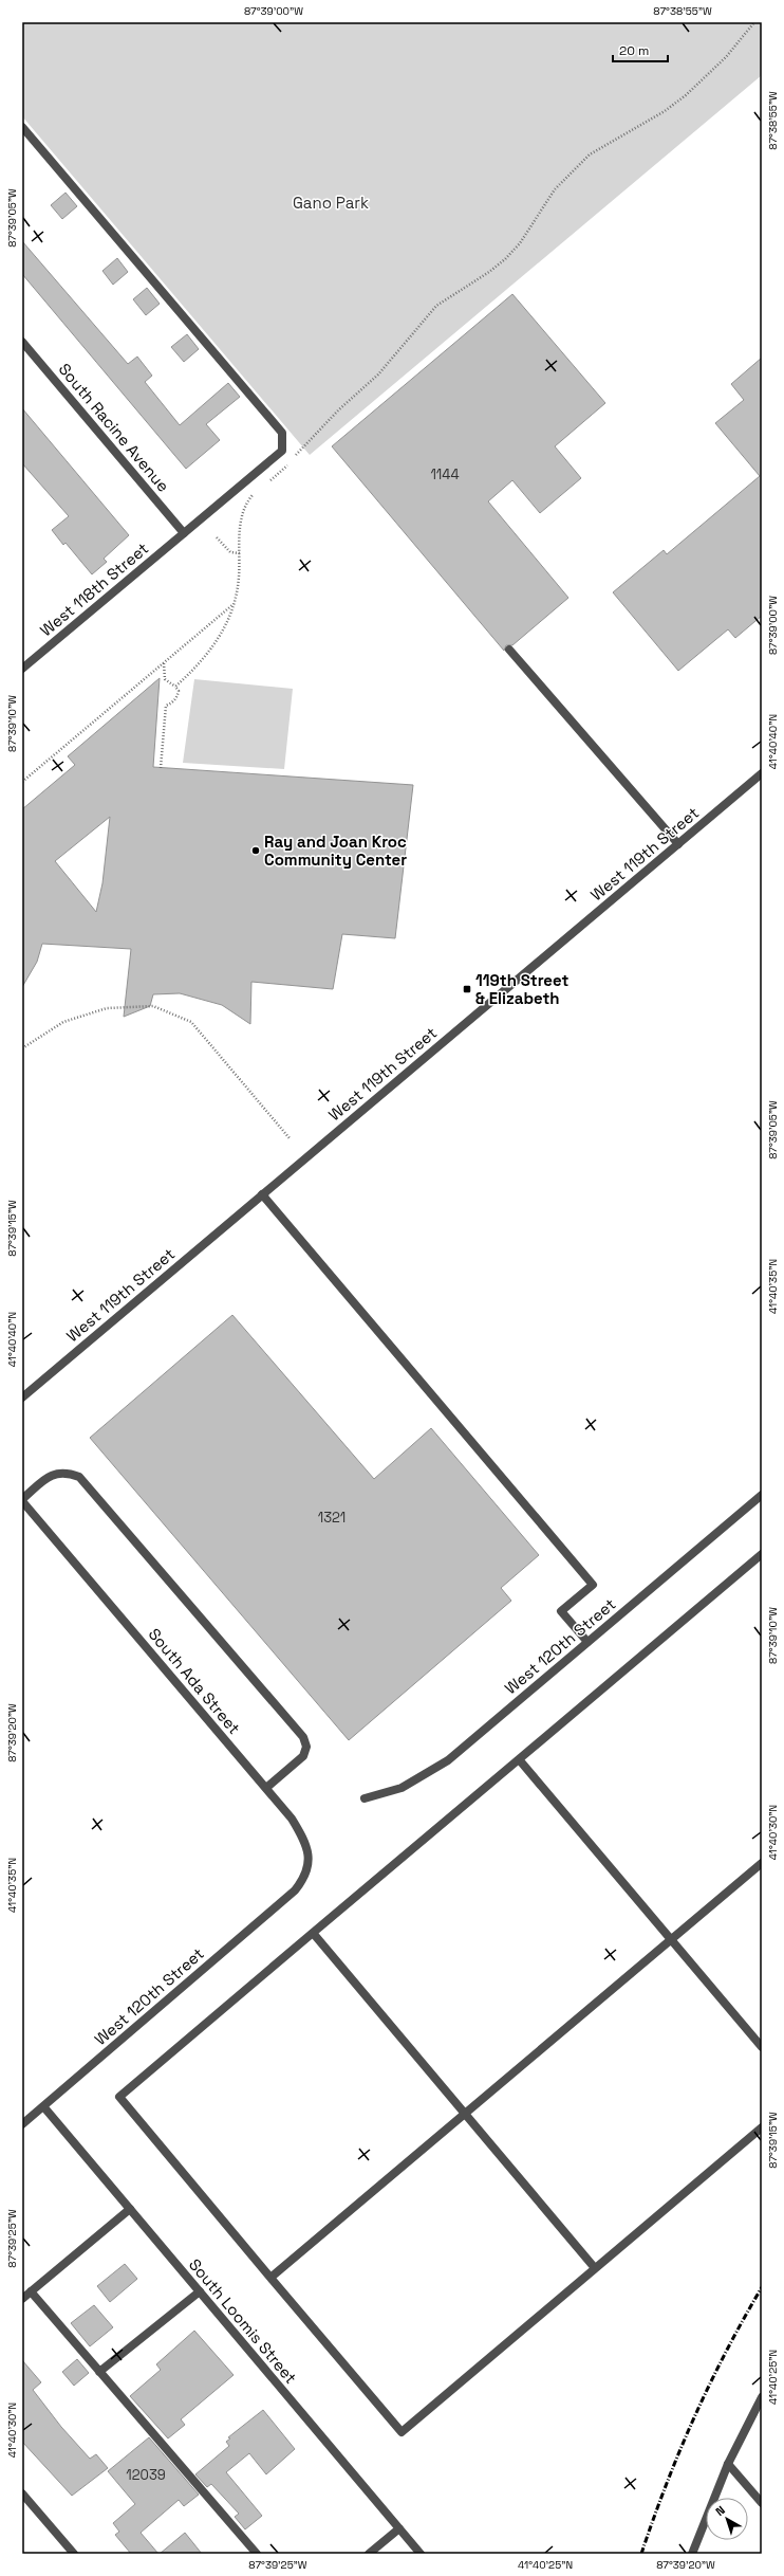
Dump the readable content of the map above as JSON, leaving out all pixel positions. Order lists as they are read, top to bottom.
{
  "streets": {
    "street": [
      "South Racine Avenue",
      "West 118th Street",
      "West 119th Street",
      "West 120th Street",
      "South Ada Street",
      "South Loomis Street"
    ]
  },
  "crossings": [
    ["South Racine Avenue", "West 118th Street"],
    ["West 120th Street", "South Ada Street"],
    ["West 120th Street", "South Loomis Street"]
  ],
  "parks": ["Gano Park"],
  "places": {
    "other": ["Ray and Joan Kroc Community Center"],
    "transit": ["119th Street & Elizabeth"]
  },
  "house_numbers": ["1144", "1321", "12039"],
  "scale_bar": "20 m",
  "north": "top left",
  "coordinates": [
    "87°39'00\"W",
    "87°38'55\"W",
    "87°39'05\"W",
    "87°39'10\"W",
    "41°40'40\"N",
    "87°39'15\"W",
    "41°40'35\"N",
    "87°39'20\"W",
    "41°40'30\"N",
    "87°39'25\"W",
    "41°40'25\"N"
  ]
}
